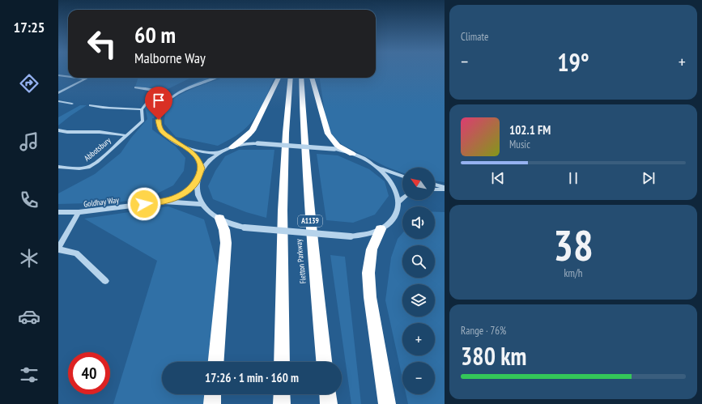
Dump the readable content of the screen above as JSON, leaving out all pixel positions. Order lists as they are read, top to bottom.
{
  "streets": {
    "highway": ["A1139", "Fletton Parkway"],
    "street": ["Abbotsbury", "Goldhay Way"]
  },
  "north": "top left",
  "page": {
    "tabs": "17:25",
    "tile": [
      "Climate",
      ["38", "km/h"],
      ["Range · 76%", "380 km"]
    ],
    "turn": ["60 m", "Malborne Way"],
    "heat": ["−", "19°", "+"],
    "song": ["102.1 FM", "Music"],
    "map_buttons": ["+", "−"],
    "limit": "40",
    "trip": "17:26 · 1 min · 160 m"
  }
}
